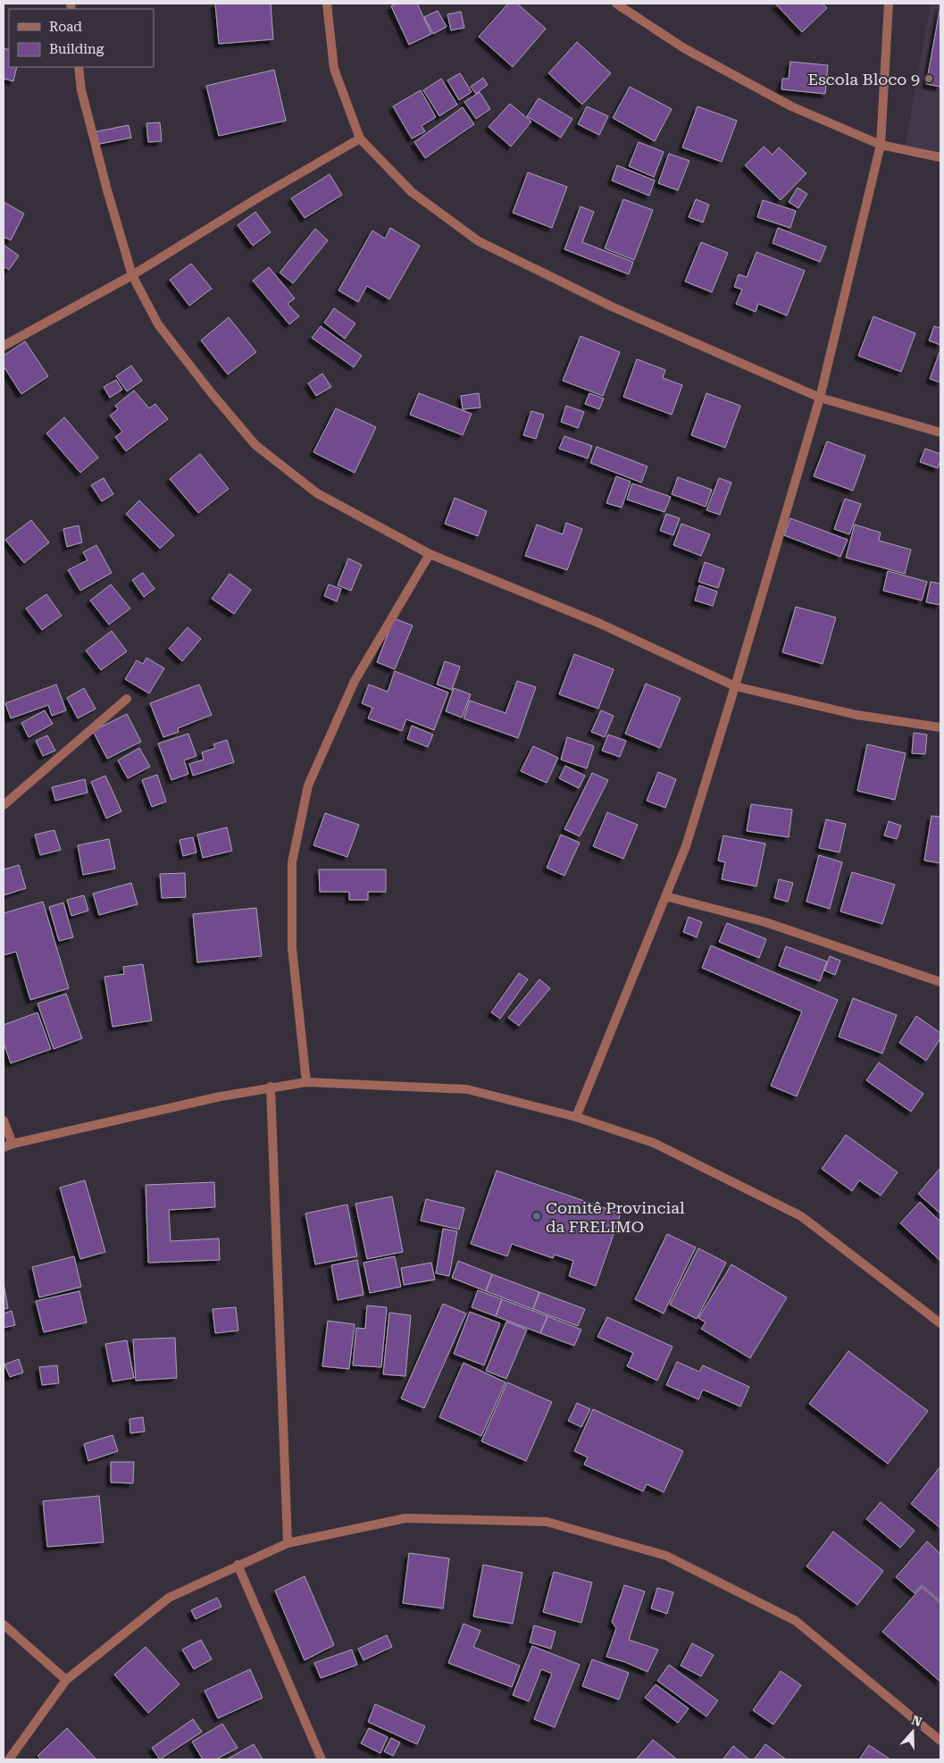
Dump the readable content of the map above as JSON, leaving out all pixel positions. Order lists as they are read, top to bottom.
{
  "places": ["Escola Bloco 9", "Comitê Provincial da FRELIMO"],
  "legend": ["Road", "Building"],
  "north": "top"
}
